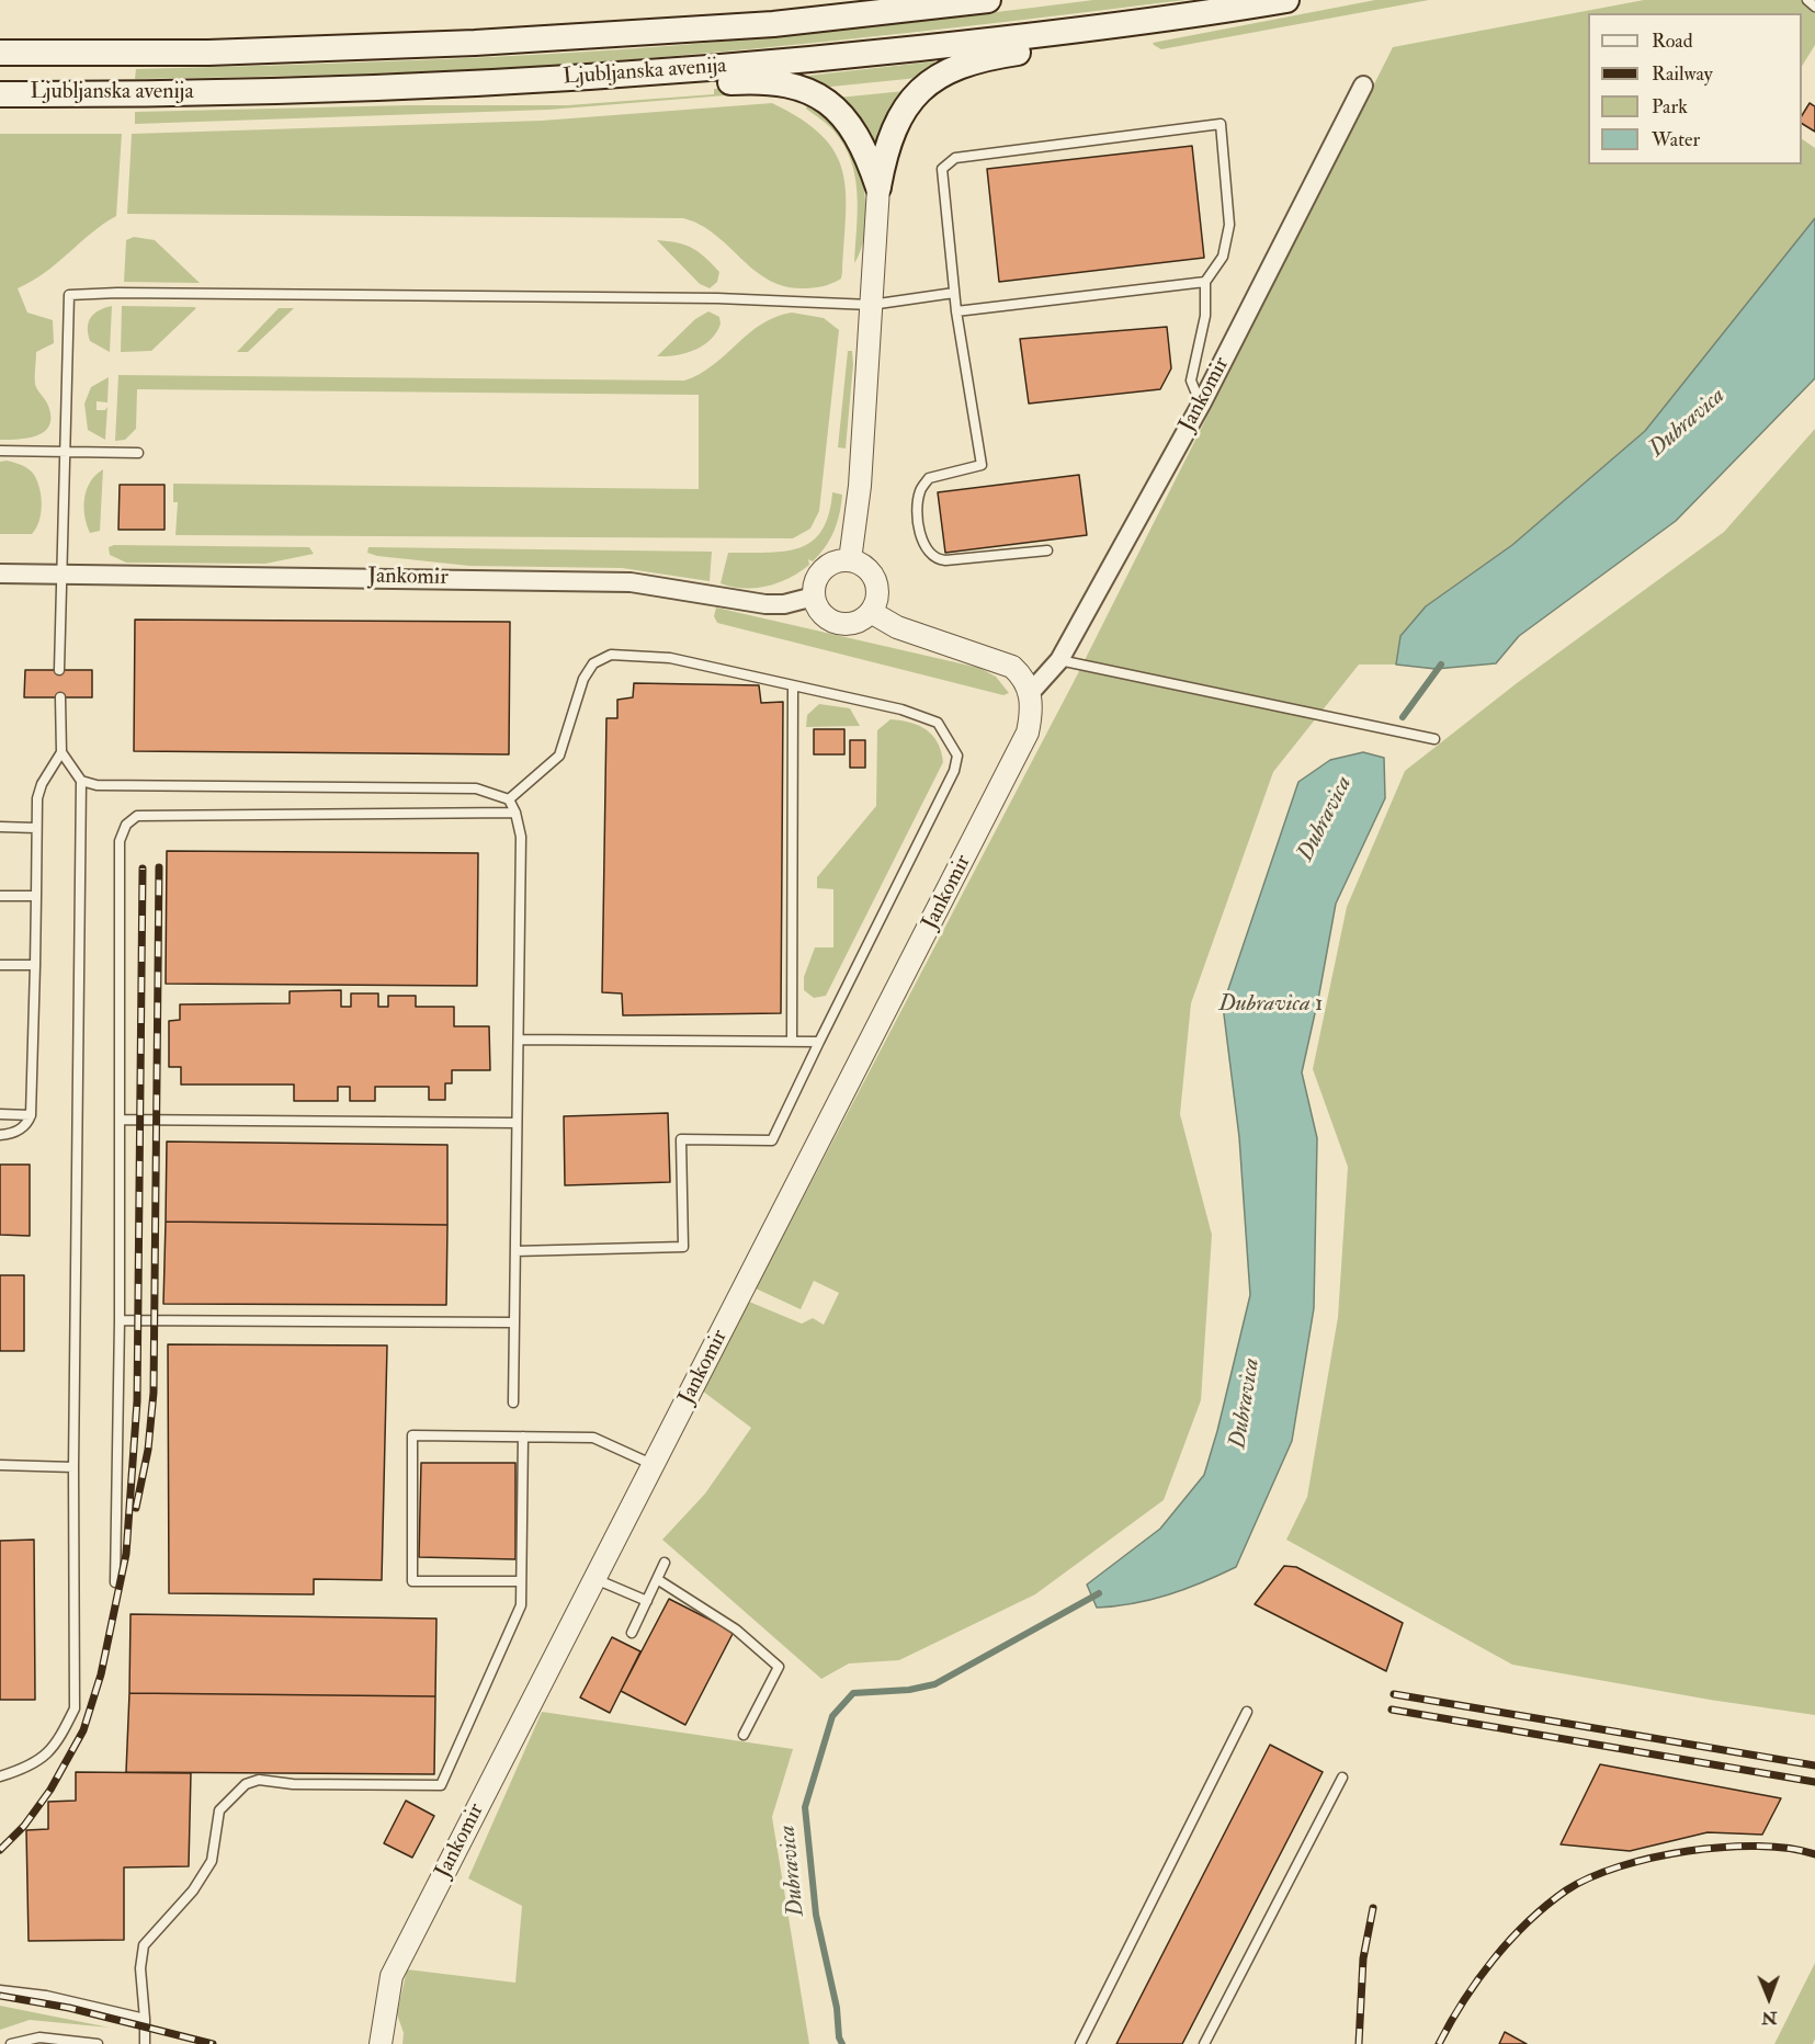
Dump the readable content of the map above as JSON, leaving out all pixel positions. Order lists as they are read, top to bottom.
{
  "streets": {
    "main road": ["Ljubljanska avenija"],
    "street": ["Jankomir"]
  },
  "water": ["Dubravica", "Dubravica 1"],
  "legend": [
    "Road",
    "Railway",
    "Park",
    "Water"
  ],
  "north": "bottom"
}
